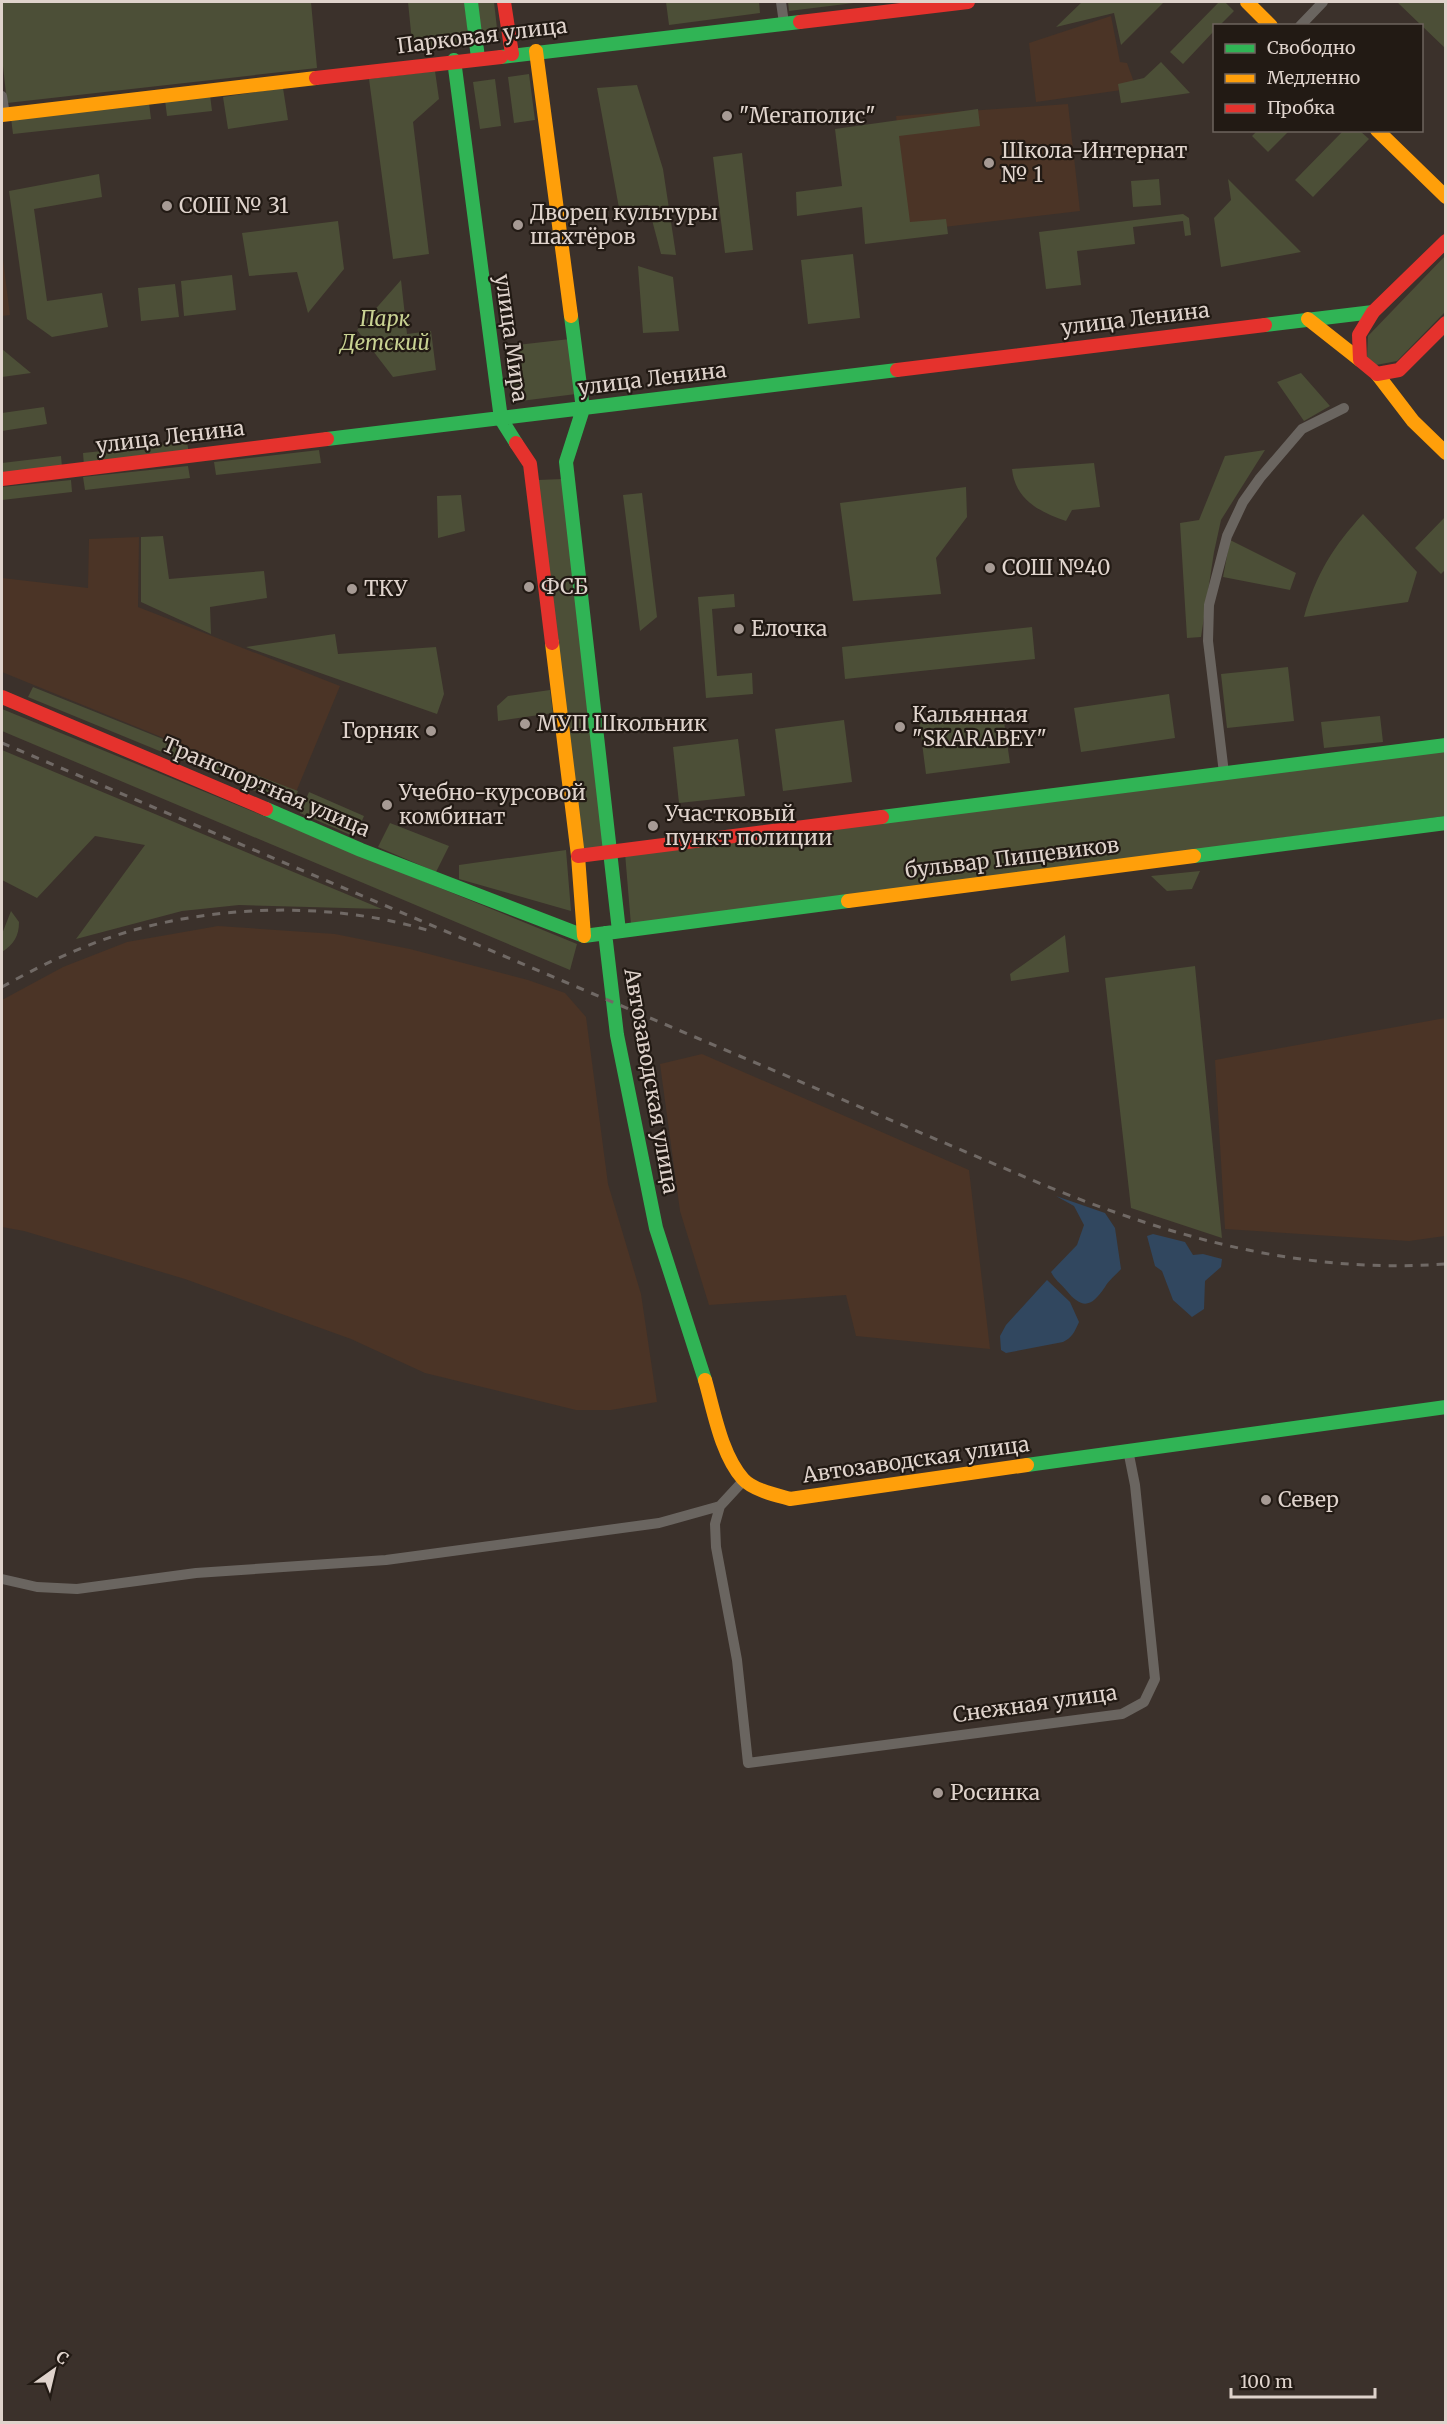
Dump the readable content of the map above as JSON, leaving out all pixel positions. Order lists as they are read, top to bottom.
{
  "streets": {
    "main road": [
      "Парковая улица",
      "улица Ленина",
      "улица Мира",
      "Транспортная улица",
      "бульвар Пищевиков",
      "Автозаводская улица"
    ],
    "street": ["Снежная улица"]
  },
  "crossings": [
    ["Парковая улица", "улица Мира"],
    ["улица Ленина", "улица Мира"],
    ["улица Мира", "Транспортная улица"],
    ["улица Мира", "бульвар Пищевиков"],
    ["Транспортная улица", "бульвар Пищевиков"],
    ["бульвар Пищевиков", "Автозаводская улица"],
    ["Автозаводская улица", "Снежная улица"]
  ],
  "parks": ["Парк Детский"],
  "places": [
    "\"Мегаполис\"",
    "Школа-Интернат № 1",
    "СОШ № 31",
    "Дворец культуры шахтёров",
    "СОШ №40",
    "ФСБ",
    "ТКУ",
    "Елочка",
    "МУП Школьник",
    "Кальянная \"SKARABEY\"",
    "Горняк",
    "Учебно-курсовой комбинат",
    "Участковый пункт полиции",
    "Север",
    "Росинка"
  ],
  "legend": ["Свободно", "Медленно", "Пробка"],
  "scale_bar": "100 m",
  "north": "top right"
}
